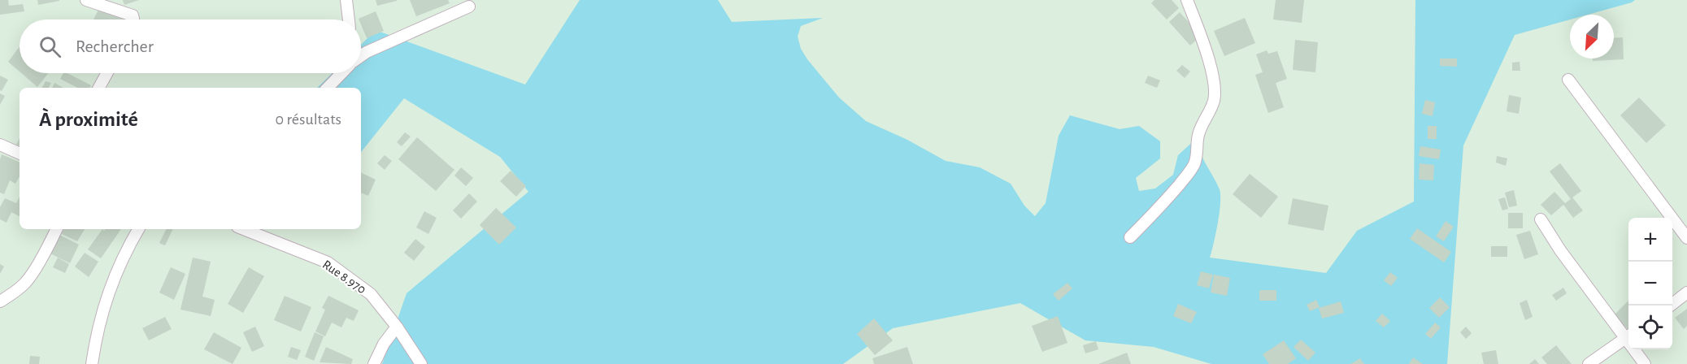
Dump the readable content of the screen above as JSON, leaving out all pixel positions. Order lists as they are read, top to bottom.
{
  "streets": {
    "street": ["Rue 8.970"]
  },
  "north": "bottom left",
  "page": {
    "search": "Rechercher",
    "heading": ["À proximité", "0 résultats"],
    "map_buttons": ["+", "−"]
  }
}
